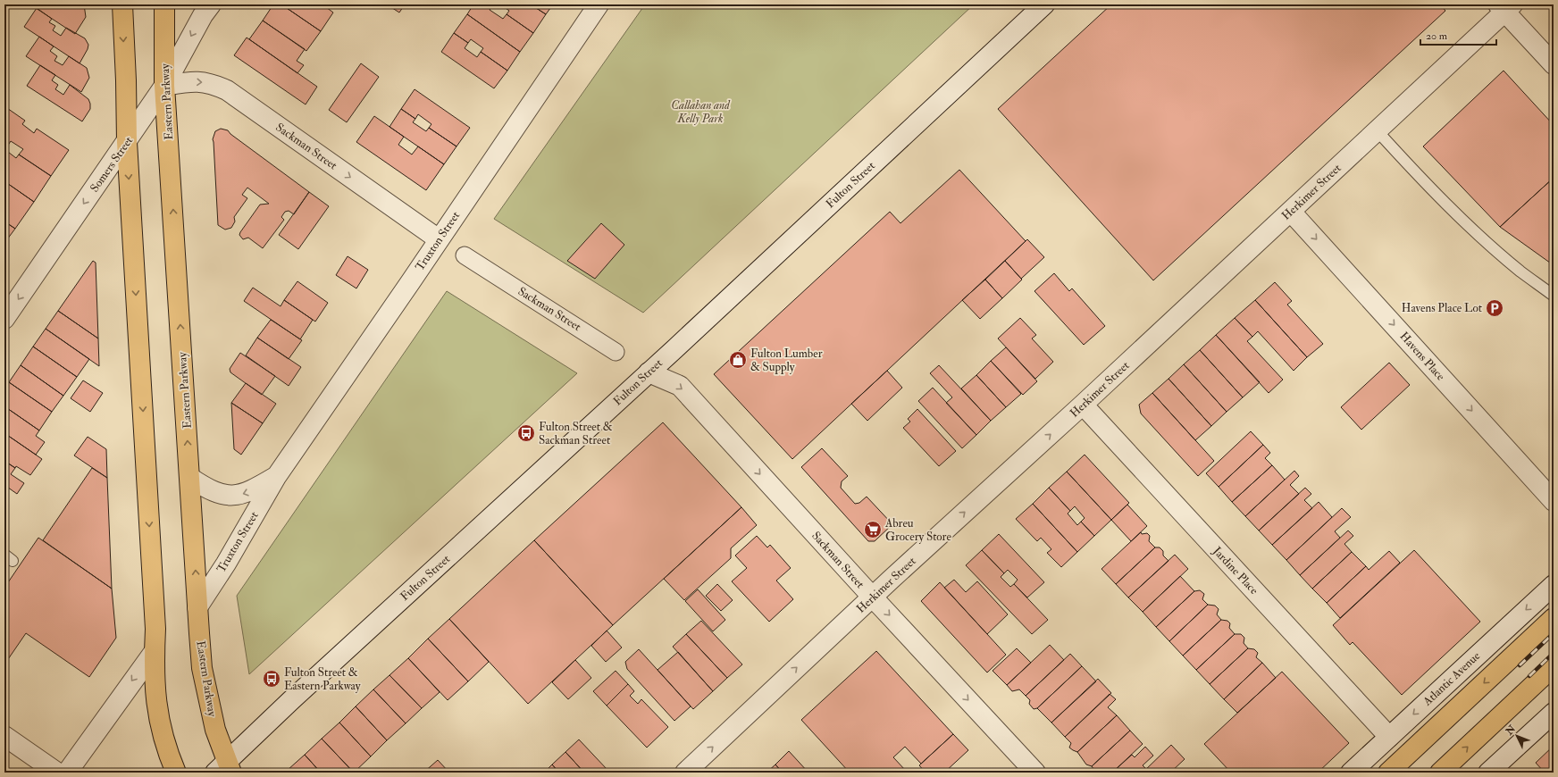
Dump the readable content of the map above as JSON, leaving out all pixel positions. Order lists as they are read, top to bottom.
{
  "streets": {
    "main road": ["Eastern Parkway"],
    "street": [
      "Sackman Street",
      "Somers Street",
      "Fulton Street",
      "Herkimer Street",
      "Truxton Street",
      "Havens Place",
      "Jardine Place",
      "Atlantic Avenue"
    ]
  },
  "crossings": [
    ["Eastern Parkway", "Sackman Street"],
    ["Eastern Parkway", "Somers Street"],
    ["Eastern Parkway", "Fulton Street"],
    ["Eastern Parkway", "Truxton Street"],
    ["Sackman Street", "Somers Street"],
    ["Sackman Street", "Fulton Street"],
    ["Sackman Street", "Herkimer Street"],
    ["Sackman Street", "Truxton Street"],
    ["Herkimer Street", "Havens Place"],
    ["Herkimer Street", "Jardine Place"],
    ["Jardine Place", "Atlantic Avenue"]
  ],
  "one_way": [
    "Sackman Street",
    "Somers Street",
    "Herkimer Street",
    "Havens Place"
  ],
  "parks": ["Callahan and Kelly Park"],
  "places": {
    "parking": ["Havens Place Lot"],
    "shop": ["Fulton Lumber & Supply"],
    "bus stop": ["Fulton Street & Sackman Street", "Fulton Street & Eastern Parkway"],
    "supermarket": ["Abreu Grocery Store"]
  },
  "scale_bar": "20 m",
  "north": "top left"
}
